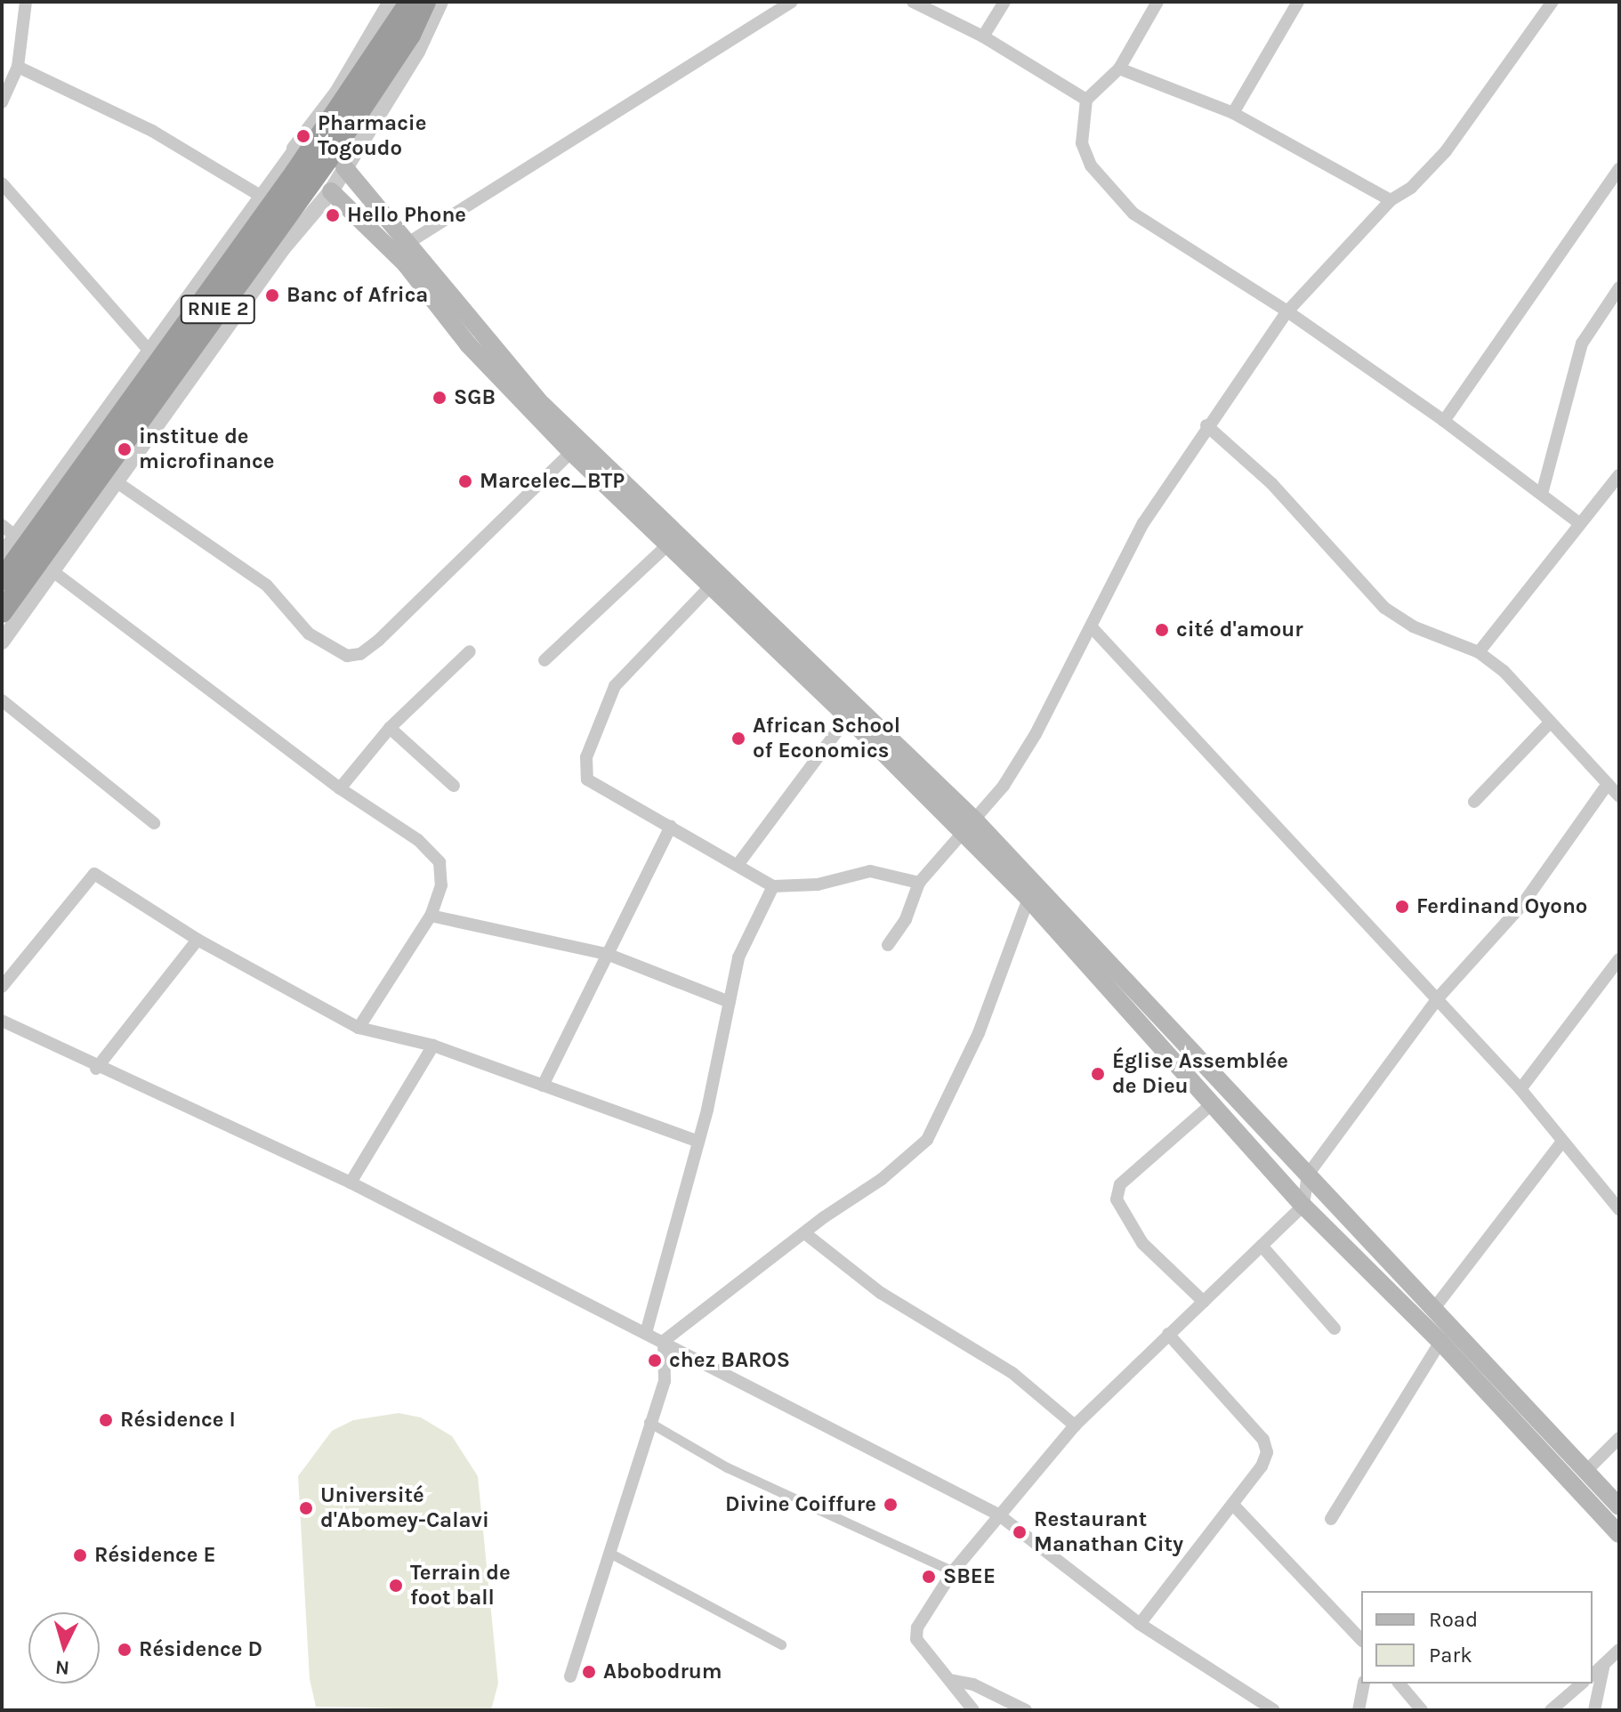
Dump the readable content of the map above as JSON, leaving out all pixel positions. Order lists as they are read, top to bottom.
{
  "streets": {
    "highway": ["RNIE 2"]
  },
  "places": [
    "Pharmacie Togoudo",
    "Hello Phone",
    "Banc of Africa",
    "SGB",
    "institue de microfinance",
    "Marcelec_BTP",
    "cité d'amour",
    "African School of Economics",
    "Ferdinand Oyono",
    "Église Assemblée de Dieu",
    "chez BAROS",
    "Résidence I",
    "Divine Coiffure",
    "Université d'Abomey-Calavi",
    "Restaurant Manathan City",
    "Résidence E",
    "SBEE",
    "Terrain de foot ball",
    "Résidence D",
    "Abobodrum"
  ],
  "legend": ["Road", "Park"],
  "north": "bottom"
}
